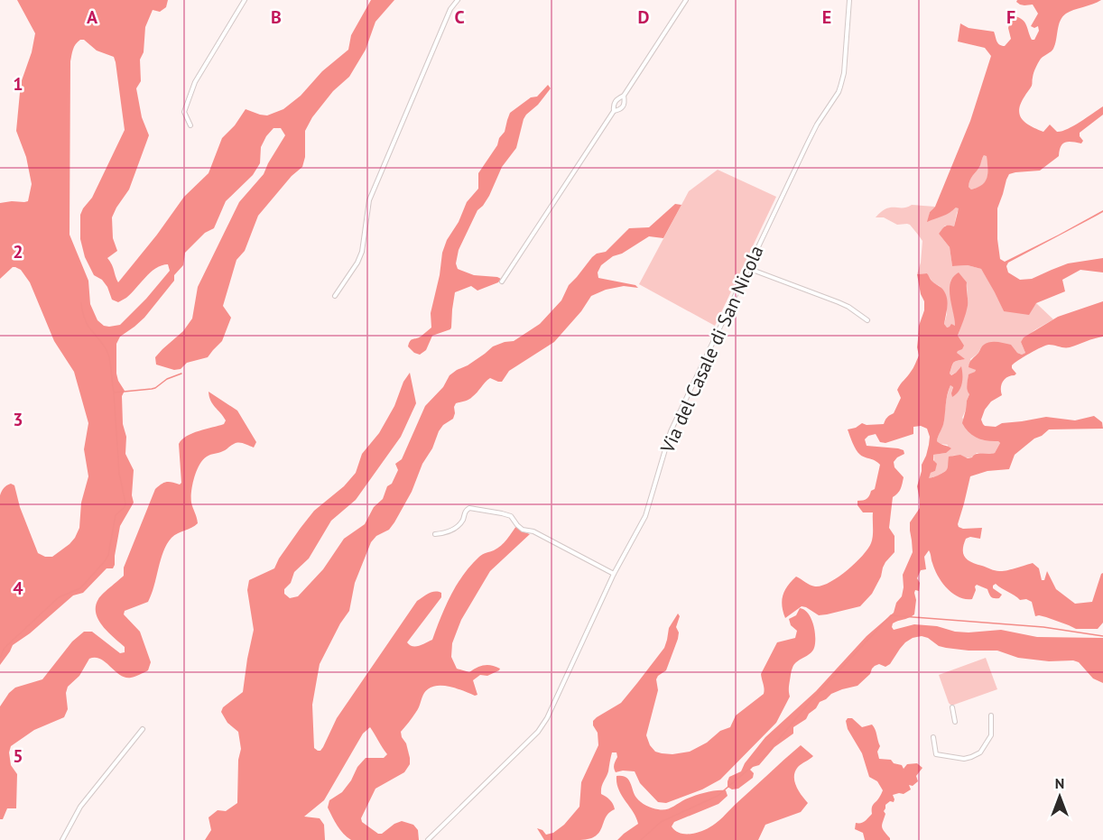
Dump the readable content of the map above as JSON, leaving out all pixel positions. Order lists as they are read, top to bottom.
{
  "streets": {
    "street": ["Via del Casale di San Nicola"]
  },
  "north": "top",
  "grid": {
    "columns": [
      "A",
      "B",
      "C",
      "D",
      "E",
      "F"
    ],
    "rows": [
      "1",
      "2",
      "3",
      "4",
      "5"
    ]
  }
}
